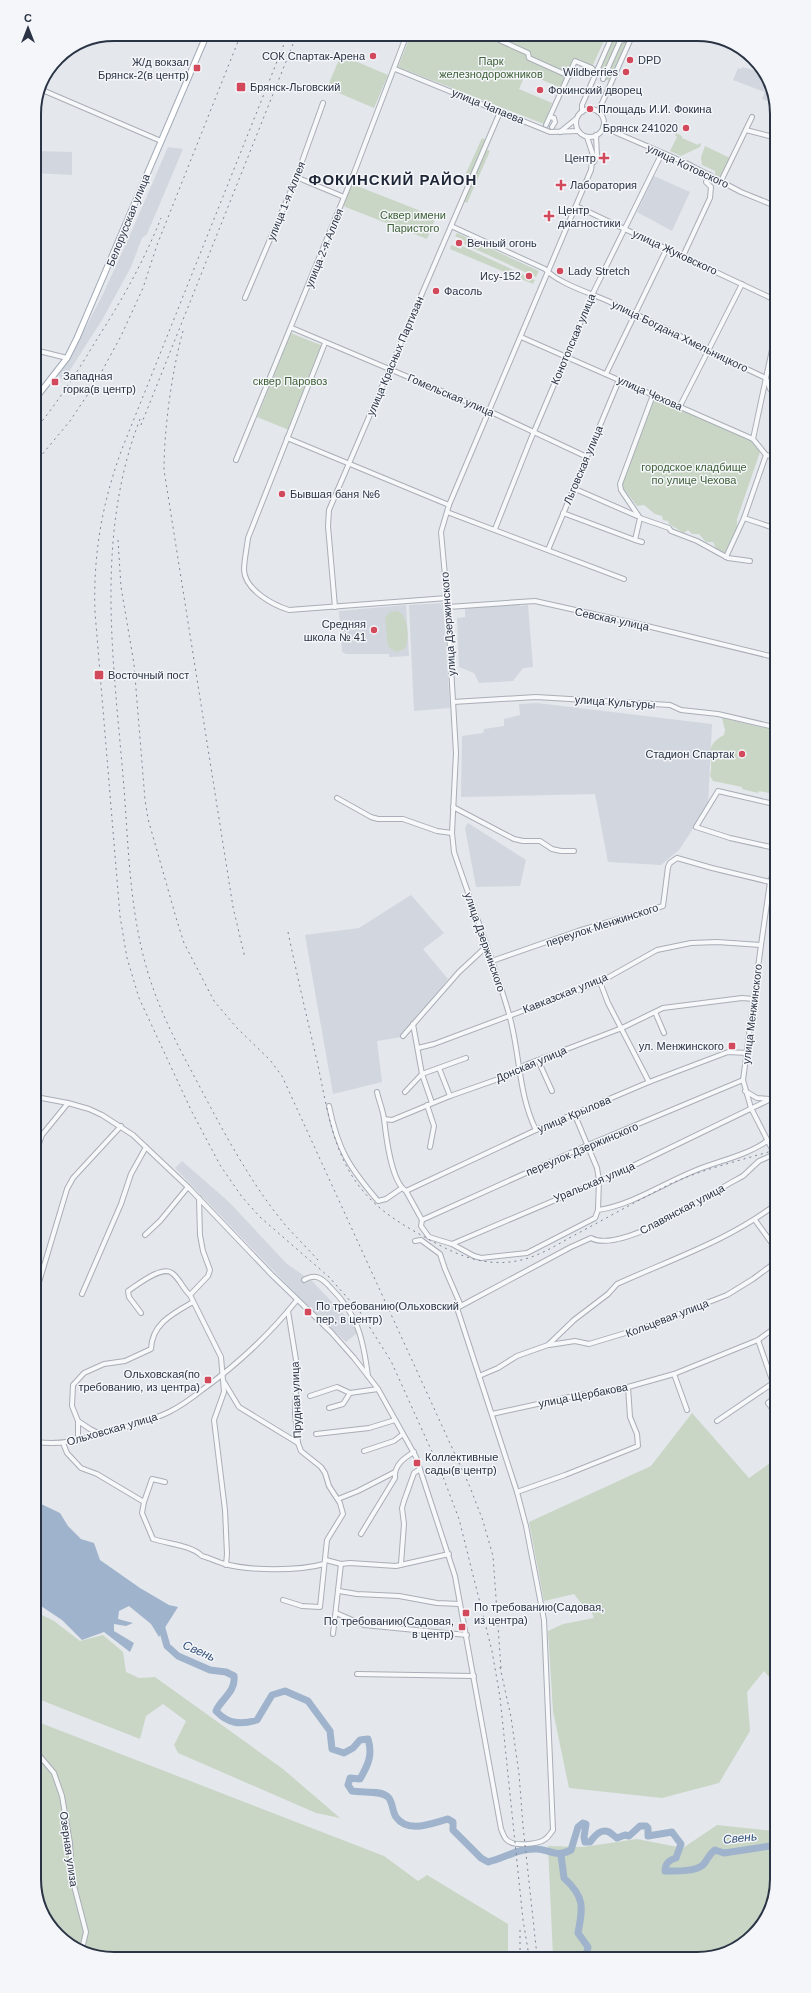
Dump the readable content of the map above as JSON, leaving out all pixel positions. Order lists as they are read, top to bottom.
{
  "streets": {
    "main road": ["Белорусская улица"],
    "street": [
      "улица Чапаева",
      "улица Котовского",
      "улица 1-я Аллея",
      "улица 2-я Аллея",
      "улица Жуковского",
      "улица Богдана Хмельницкого",
      "Конотопская улица",
      "улица Красных Партизан",
      "улица Чехова",
      "Гомельская улица",
      "Льговская улица",
      "Севская улица",
      "улица Дзержинского",
      "улица Культуры",
      "переулок Менжинского",
      "Кавказская улица",
      "улица Менжинского",
      "Донская улица",
      "улица Крылова",
      "переулок Дзержинского",
      "Уральская улица",
      "Славянская улица",
      "Кольцевая улица",
      "улица Щербакова",
      "Прудная улица",
      "Ольховская улица",
      "Озерная улиза"
    ]
  },
  "crossings": [
    ["улица Чапаева", "улица Котовского"],
    ["улица Чапаева", "улица 2-я Аллея"],
    ["улица Чапаева", "улица Красных Партизан"],
    ["улица Чапаева", "улица Дзержинского"],
    ["улица Котовского", "Конотопская улица"],
    ["улица Котовского", "улица Дзержинского"],
    ["улица 2-я Аллея", "Гомельская улица"],
    ["улица Жуковского", "Конотопская улица"],
    ["улица Жуковского", "улица Дзержинского"],
    ["улица Богдана Хмельницкого", "Конотопская улица"],
    ["улица Богдана Хмельницкого", "улица Красных Партизан"],
    ["улица Богдана Хмельницкого", "улица Дзержинского"],
    ["Конотопская улица", "улица Чехова"],
    ["Конотопская улица", "Гомельская улица"],
    ["улица Красных Партизан", "Гомельская улица"],
    ["улица Чехова", "Льговская улица"],
    ["улица Чехова", "улица Дзержинского"],
    ["Гомельская улица", "Льговская улица"],
    ["Гомельская улица", "улица Дзержинского"],
    ["Севская улица", "улица Дзержинского"],
    ["улица Дзержинского", "улица Культуры"],
    ["улица Дзержинского", "переулок Менжинского"],
    ["улица Дзержинского", "Кавказская улица"],
    ["улица Дзержинского", "Донская улица"],
    ["улица Дзержинского", "улица Крылова"],
    ["переулок Менжинского", "улица Менжинского"],
    ["Кавказская улица", "улица Менжинского"],
    ["улица Менжинского", "Донская улица"],
    ["улица Менжинского", "улица Крылова"],
    ["улица Менжинского", "переулок Дзержинского"],
    ["улица Менжинского", "Уральская улица"],
    ["Славянская улица", "Кольцевая улица"],
    ["Прудная улица", "Ольховская улица"]
  ],
  "districts": ["ФОКИНСКИЙ РАЙОН"],
  "water": ["Свень"],
  "parks": [
    "Парк железнодорожников",
    "Сквер имени Паристого",
    "сквер Паровоз",
    "городское кладбище по улице Чехова"
  ],
  "places": {
    "other": [
      "СОК Спартак-Арена",
      "DPD",
      "Wildberries",
      "Фокинский дворец",
      "Площадь И.И. Фокина",
      "Брянск 241020",
      "Вечный огонь",
      "Lady Stretch",
      "Ису-152",
      "Фасоль",
      "Бывшая баня №6",
      "Средняя школа № 41",
      "Стадион Спартак"
    ],
    "transit": [
      "Ж/д вокзал Брянск-2(в центр)",
      "Брянск-Льговский",
      "Западная горка(в центр)",
      "Восточный пост",
      "ул. Менжинского",
      "По требованию(Ольховский пер, в центр)",
      "Ольховская(по требованию, из центра)",
      "Коллективные сады(в центр)",
      "По требованию(Садовая, из центра)",
      "По требованию(Садовая, в центр)"
    ],
    "health": ["Центр", "Лаборатория", "Центр диагностики"]
  },
  "north": "top"
}
